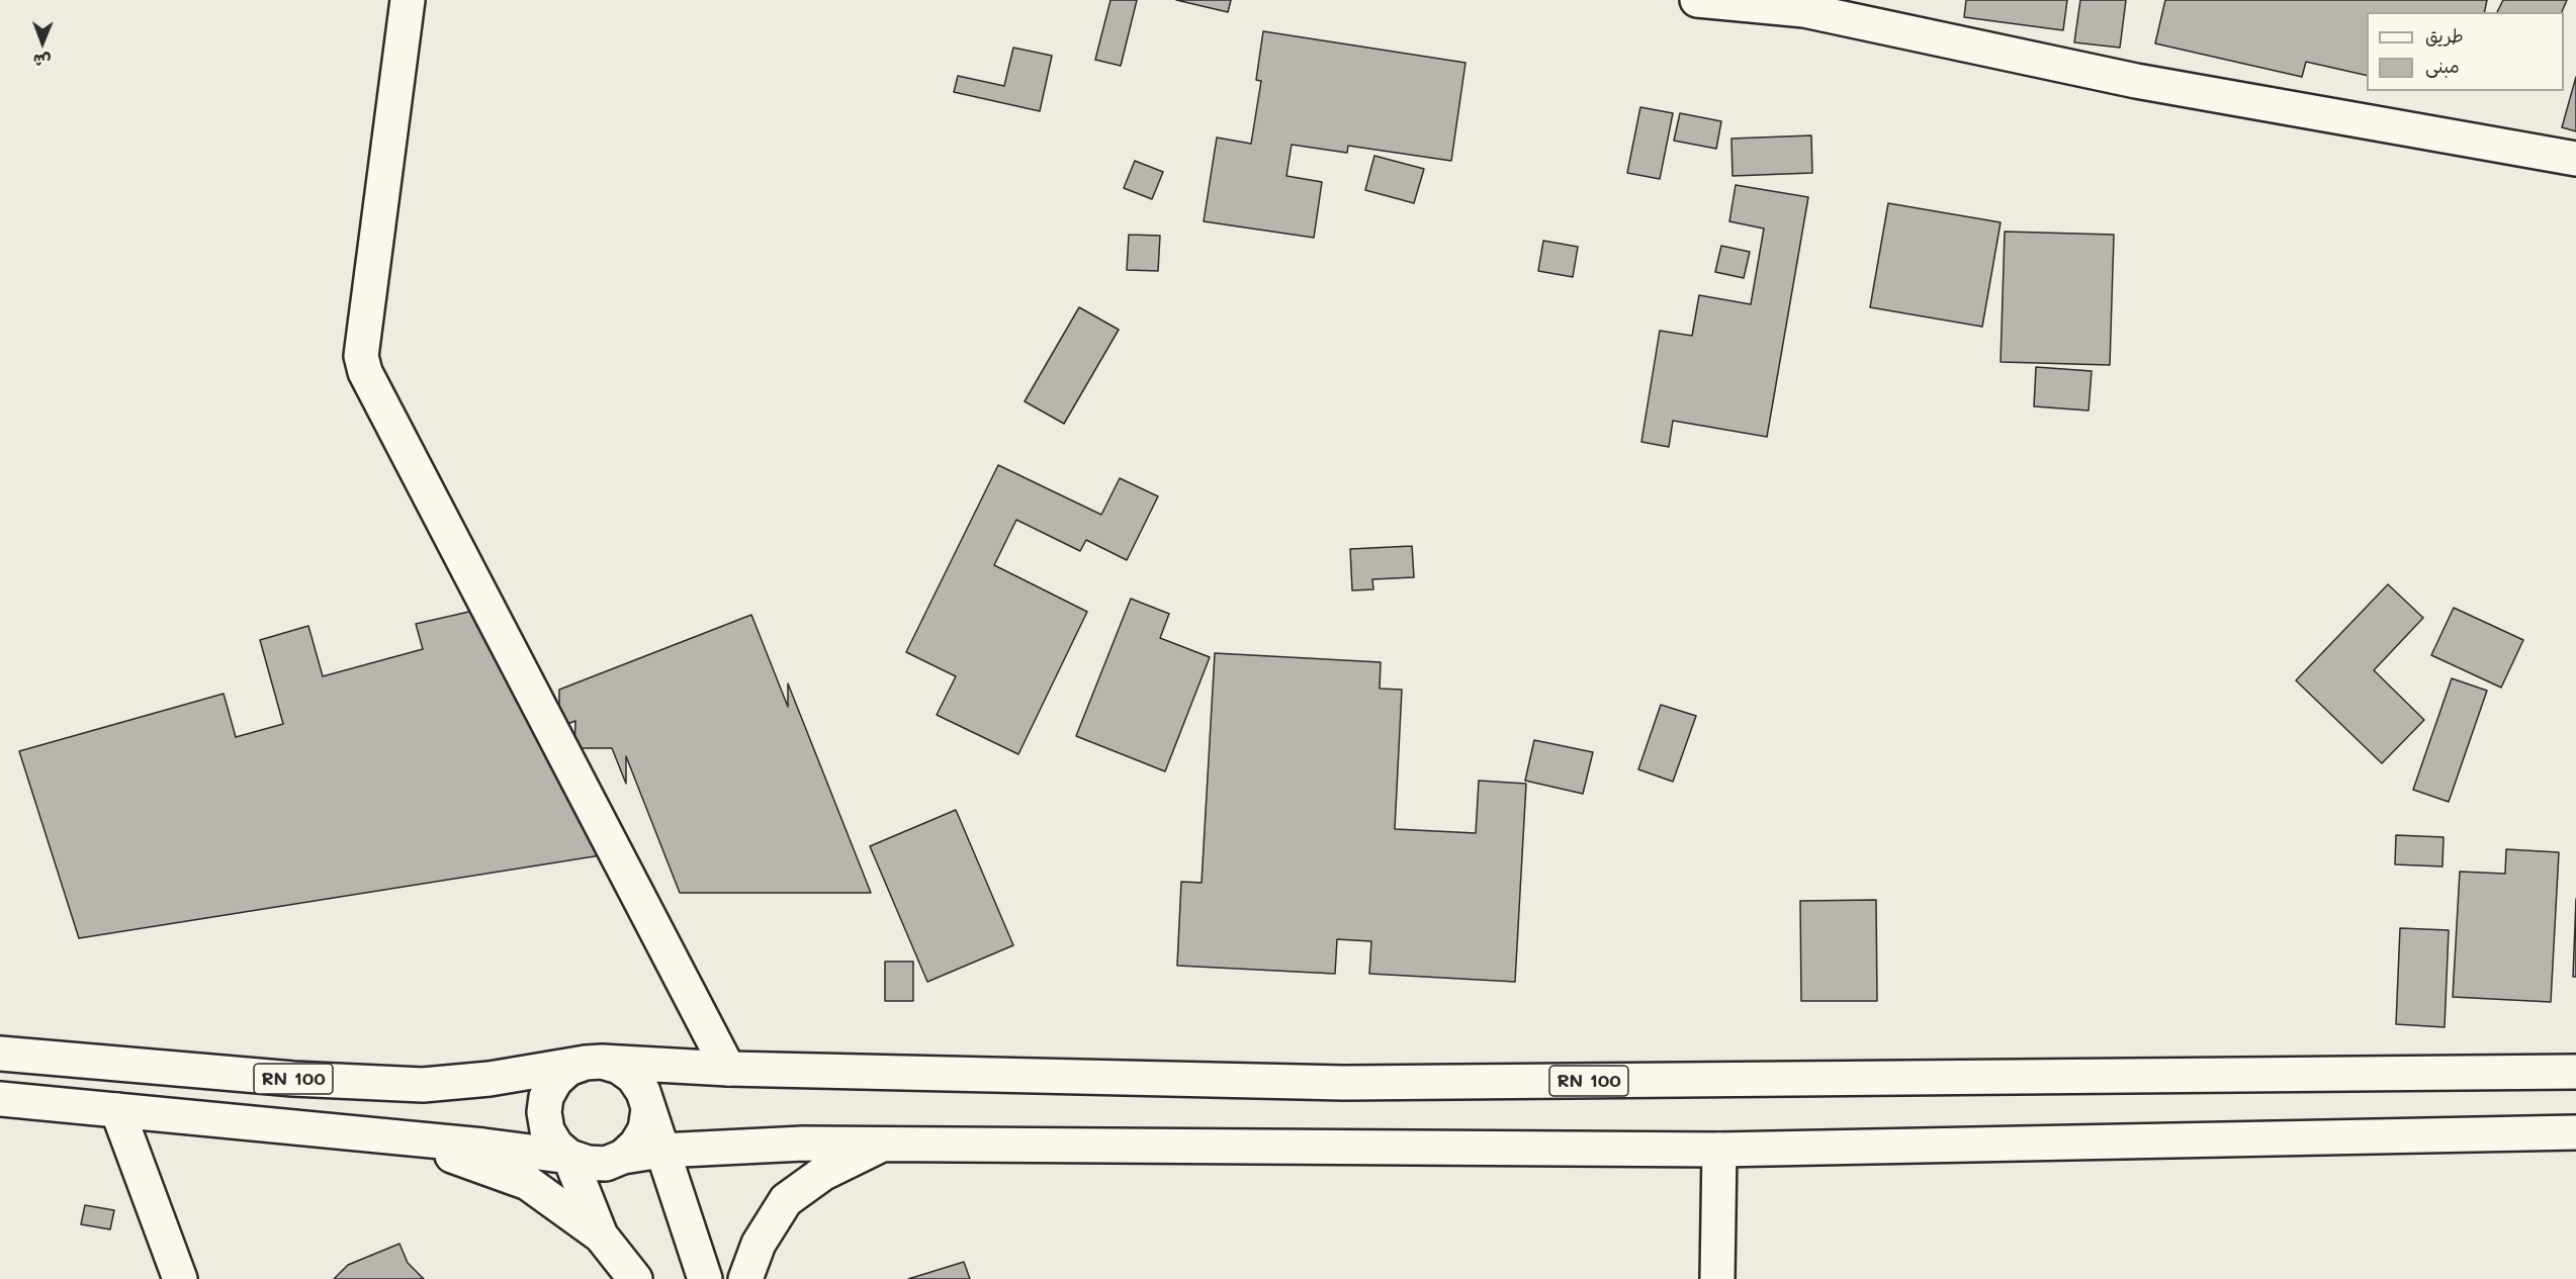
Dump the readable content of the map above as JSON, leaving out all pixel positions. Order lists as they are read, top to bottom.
{
  "streets": {
    "main road": ["RN 100"]
  },
  "legend": ["طريق", "مبنى"],
  "north": "bottom"
}
